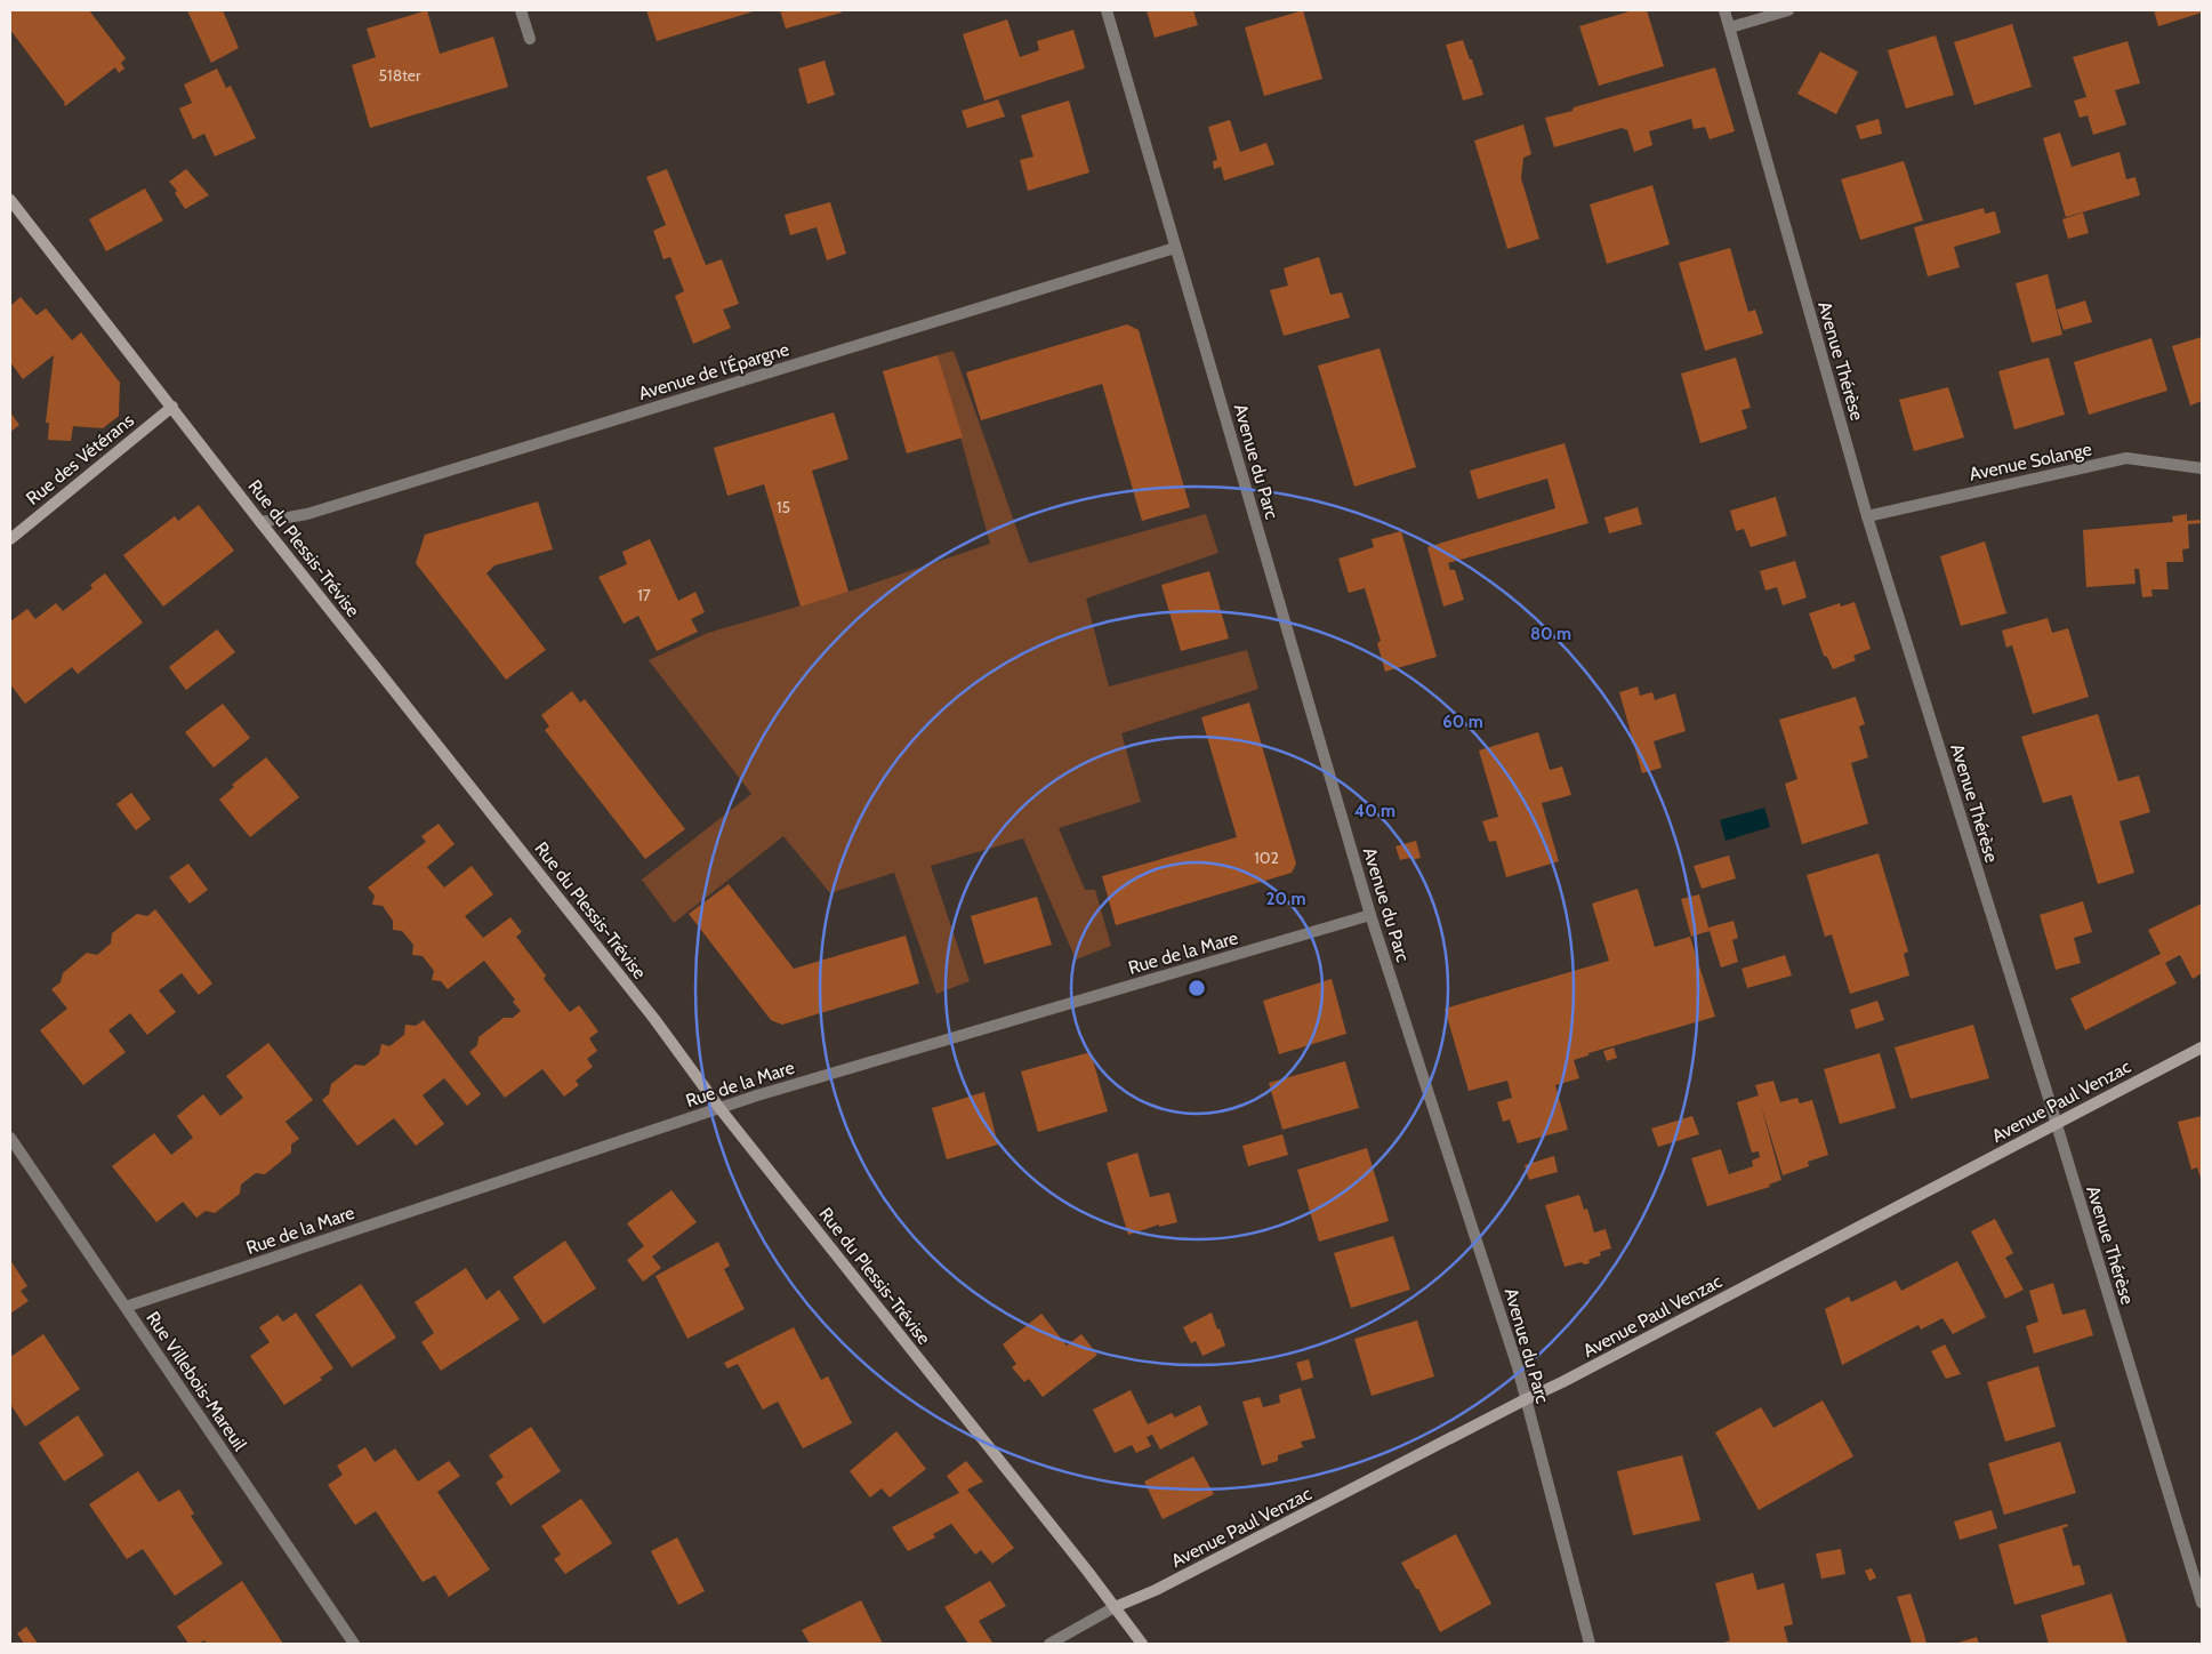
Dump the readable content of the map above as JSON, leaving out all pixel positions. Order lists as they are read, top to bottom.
{
  "streets": {
    "street": [
      "Avenue Thérèse",
      "Avenue de l'Épargne",
      "Rue des Vétérans",
      "Avenue du Parc",
      "Avenue Solange",
      "Rue du Plessis-Trévise",
      "Rue de la Mare",
      "Avenue Paul Venzac",
      "Rue Villebois-Mareuil"
    ]
  },
  "crossings": [
    ["Avenue Thérèse", "Avenue Solange"],
    ["Avenue Thérèse", "Avenue Paul Venzac"],
    ["Avenue de l'Épargne", "Avenue du Parc"],
    ["Avenue de l'Épargne", "Rue du Plessis-Trévise"],
    ["Rue des Vétérans", "Rue du Plessis-Trévise"],
    ["Avenue du Parc", "Rue de la Mare"],
    ["Avenue du Parc", "Avenue Paul Venzac"],
    ["Rue du Plessis-Trévise", "Rue de la Mare"],
    ["Rue du Plessis-Trévise", "Avenue Paul Venzac"],
    ["Rue de la Mare", "Rue Villebois-Mareuil"]
  ],
  "house_numbers": [
    "518ter",
    "15",
    "17",
    "102"
  ],
  "rings": [
    "80 m",
    "60 m",
    "40 m",
    "20 m"
  ]
}
